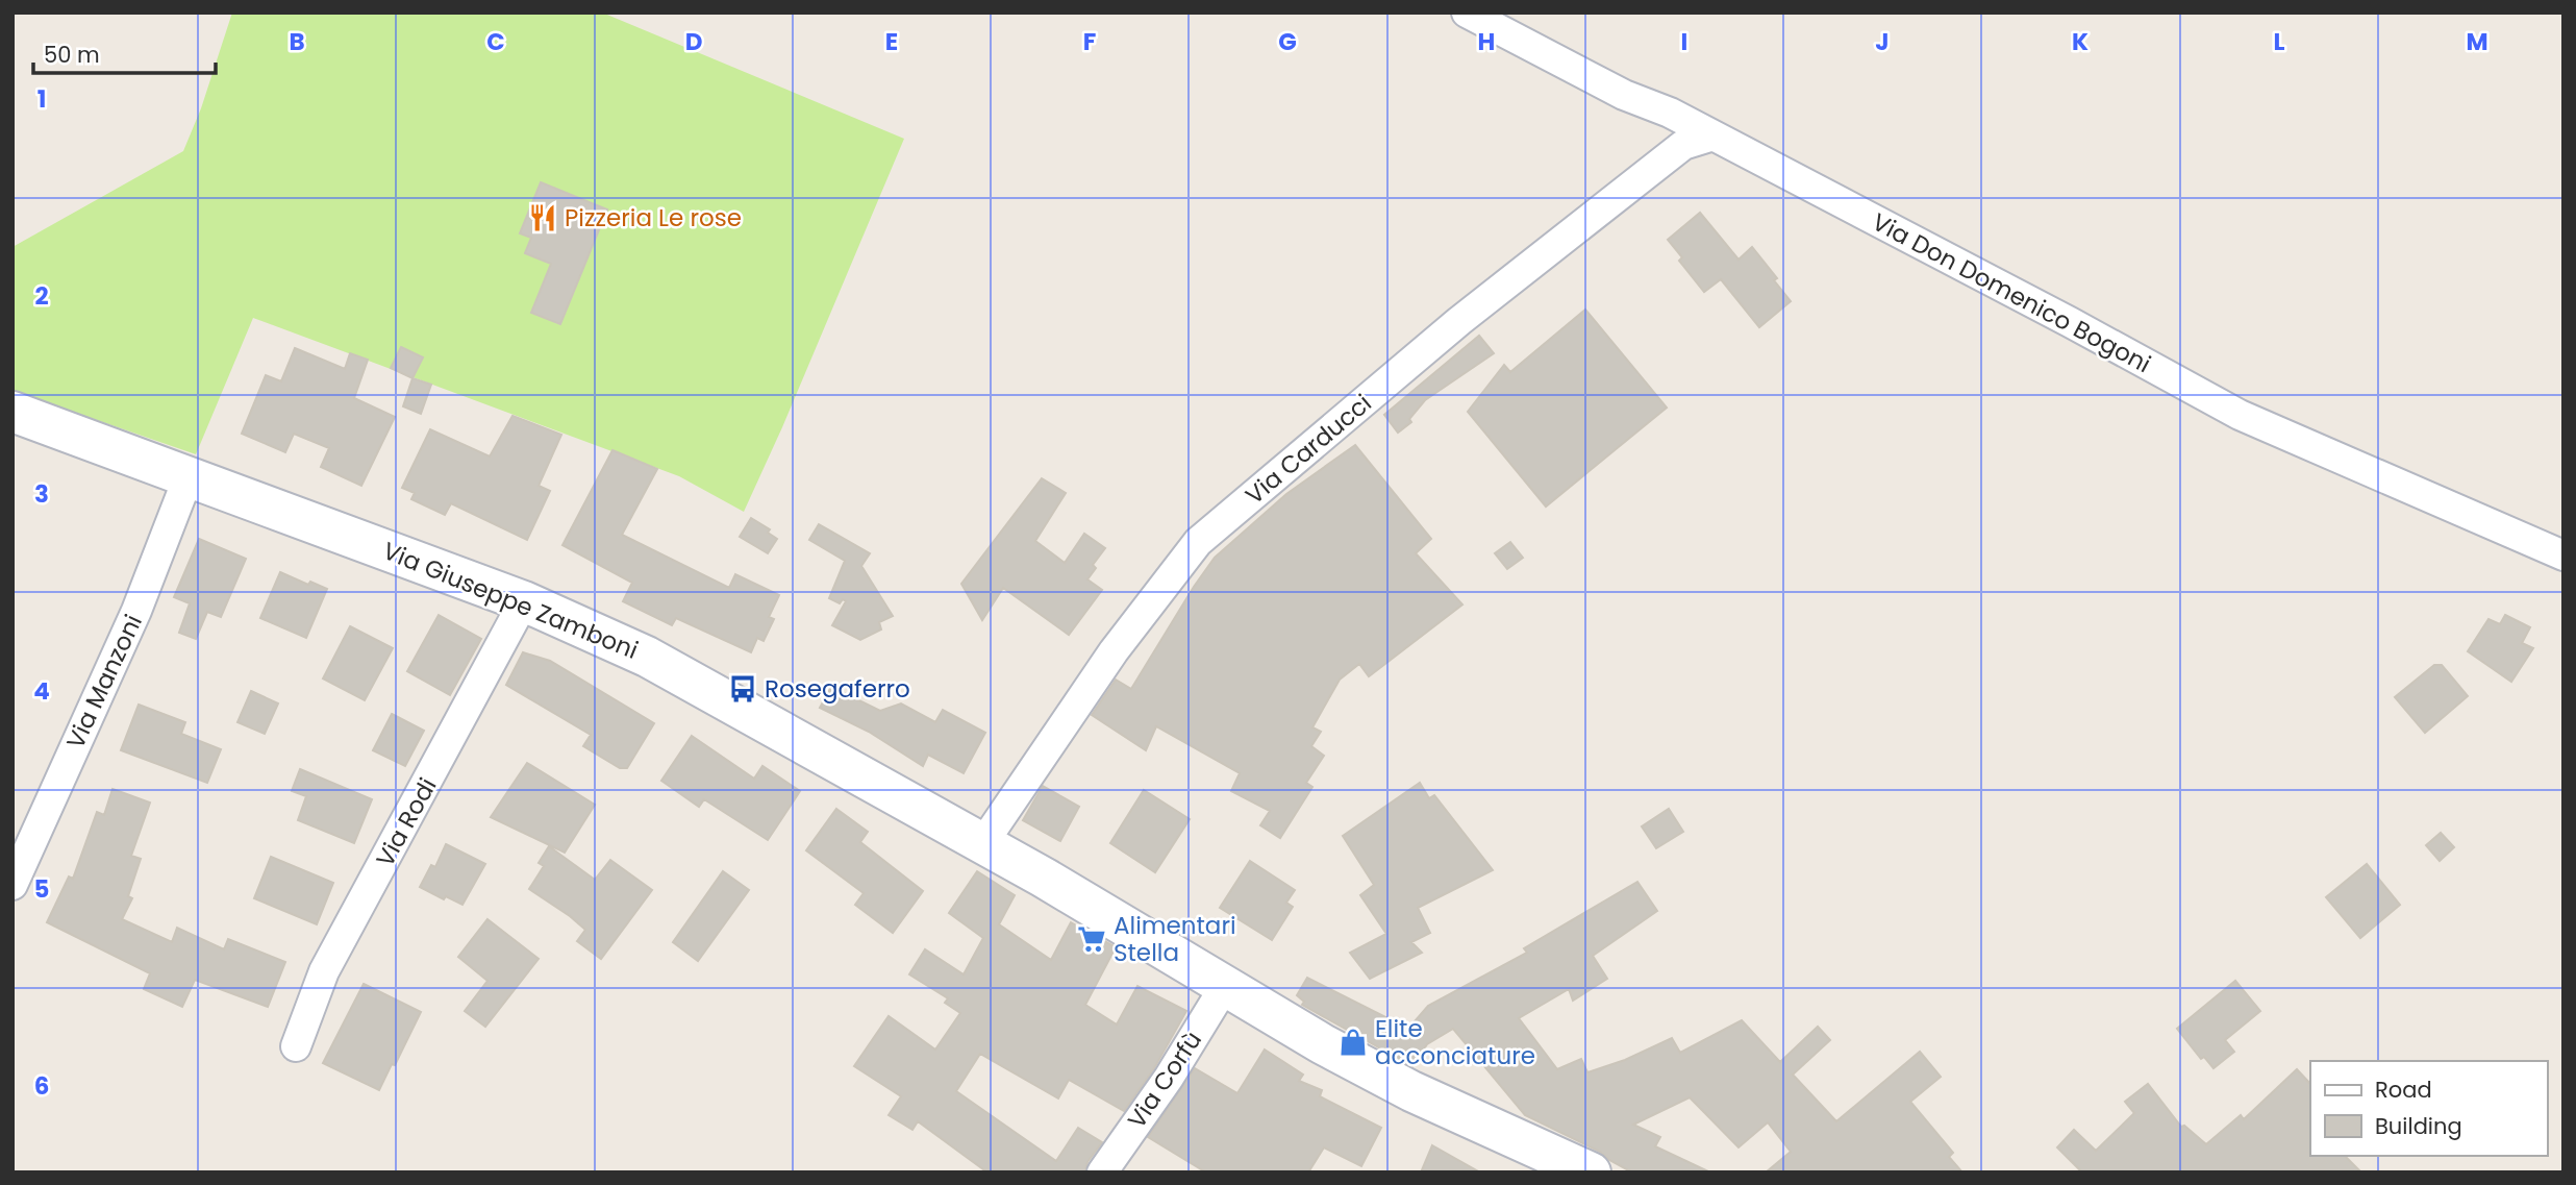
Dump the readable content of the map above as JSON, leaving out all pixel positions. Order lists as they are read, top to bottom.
{
  "streets": {
    "street": [
      "Via Don Domenico Bogoni",
      "Via Carducci",
      "Via Giuseppe Zamboni",
      "Via Manzoni",
      "Via Rodi",
      "Via Corfù"
    ]
  },
  "crossings": [
    ["Via Don Domenico Bogoni", "Via Carducci"],
    ["Via Carducci", "Via Giuseppe Zamboni"],
    ["Via Giuseppe Zamboni", "Via Manzoni"],
    ["Via Giuseppe Zamboni", "Via Rodi"],
    ["Via Giuseppe Zamboni", "Via Corfù"]
  ],
  "places": {
    "restaurant": ["Pizzeria Le rose"],
    "bus stop": ["Rosegaferro"],
    "supermarket": ["Alimentari Stella"],
    "shop": ["Elite acconciature"]
  },
  "legend": ["Road", "Building"],
  "scale_bar": "50 m",
  "grid": {
    "columns": [
      "B",
      "C",
      "D",
      "E",
      "F",
      "G",
      "H",
      "I",
      "J",
      "K",
      "L",
      "M"
    ],
    "rows": [
      "1",
      "2",
      "3",
      "4",
      "5",
      "6"
    ]
  }
}
